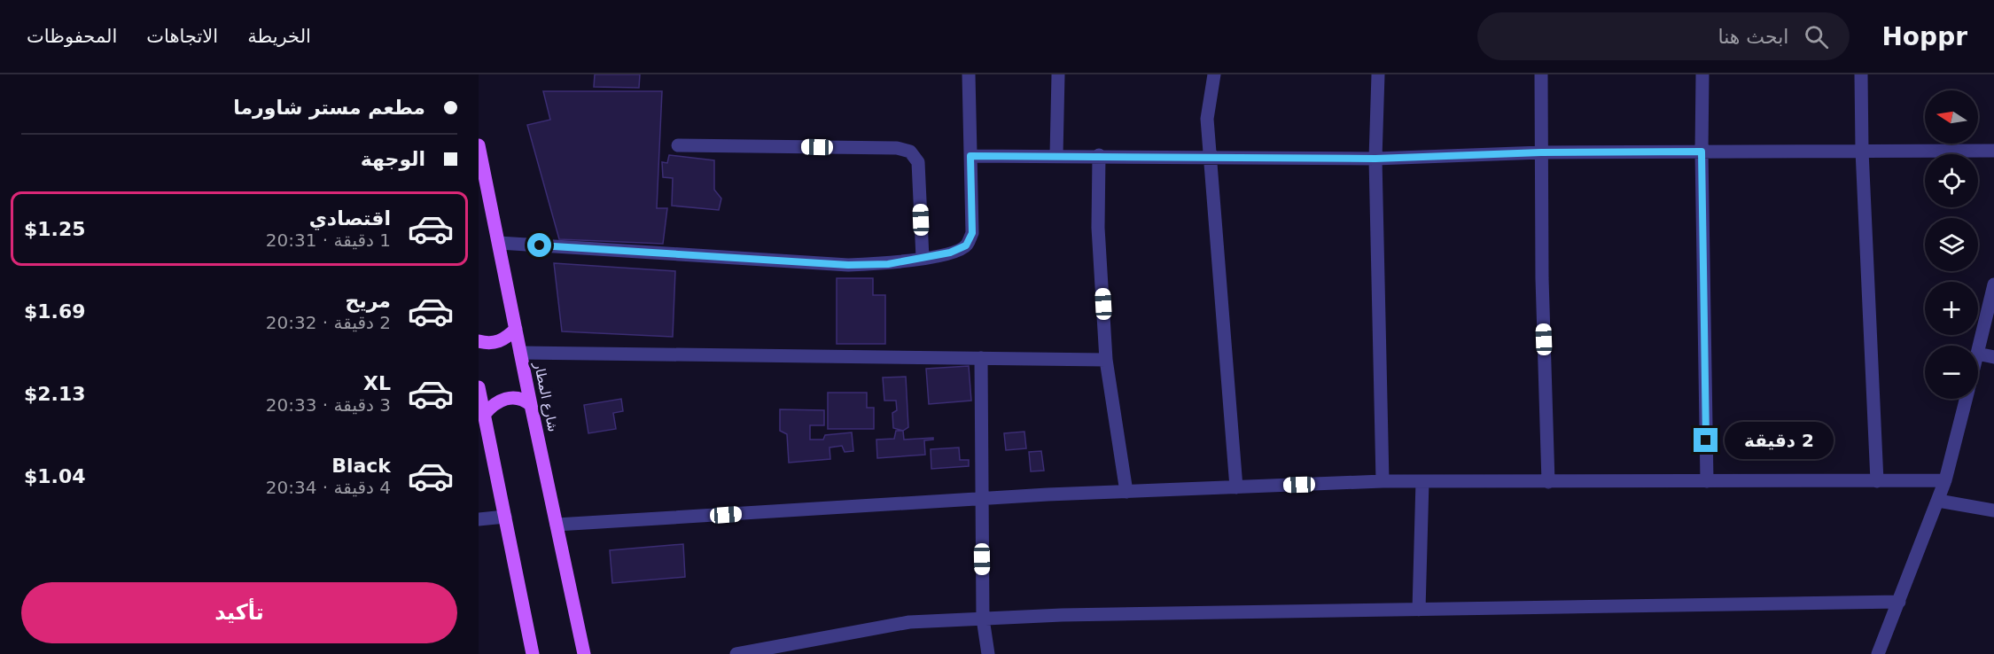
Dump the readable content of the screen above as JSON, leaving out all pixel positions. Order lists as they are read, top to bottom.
{
  "streets": {
    "main road": ["شارع المطار"]
  },
  "north": "left",
  "page": {
    "header": "Hoppr",
    "search": "ابحث هنا",
    "nav": ["الخريطة", "الاتجاهات", "المحفوظات"],
    "banner": ["مطعم مستر شاورما", "الوجهة"],
    "map_buttons": ["+", "−"],
    "list": [
      {
        "name": "اقتصادي",
        "note": "1 دقيقة · 20:31",
        "value": "$1.25"
      },
      {
        "name": "مريح",
        "note": "2 دقيقة · 20:32",
        "value": "$1.69"
      },
      {
        "name": "XL",
        "note": "3 دقيقة · 20:33",
        "value": "$2.13"
      },
      {
        "name": "Black",
        "note": "4 دقيقة · 20:34",
        "value": "$1.04"
      }
    ],
    "bubble": "2 دقيقة",
    "buttons": "تأكيد"
  }
}
